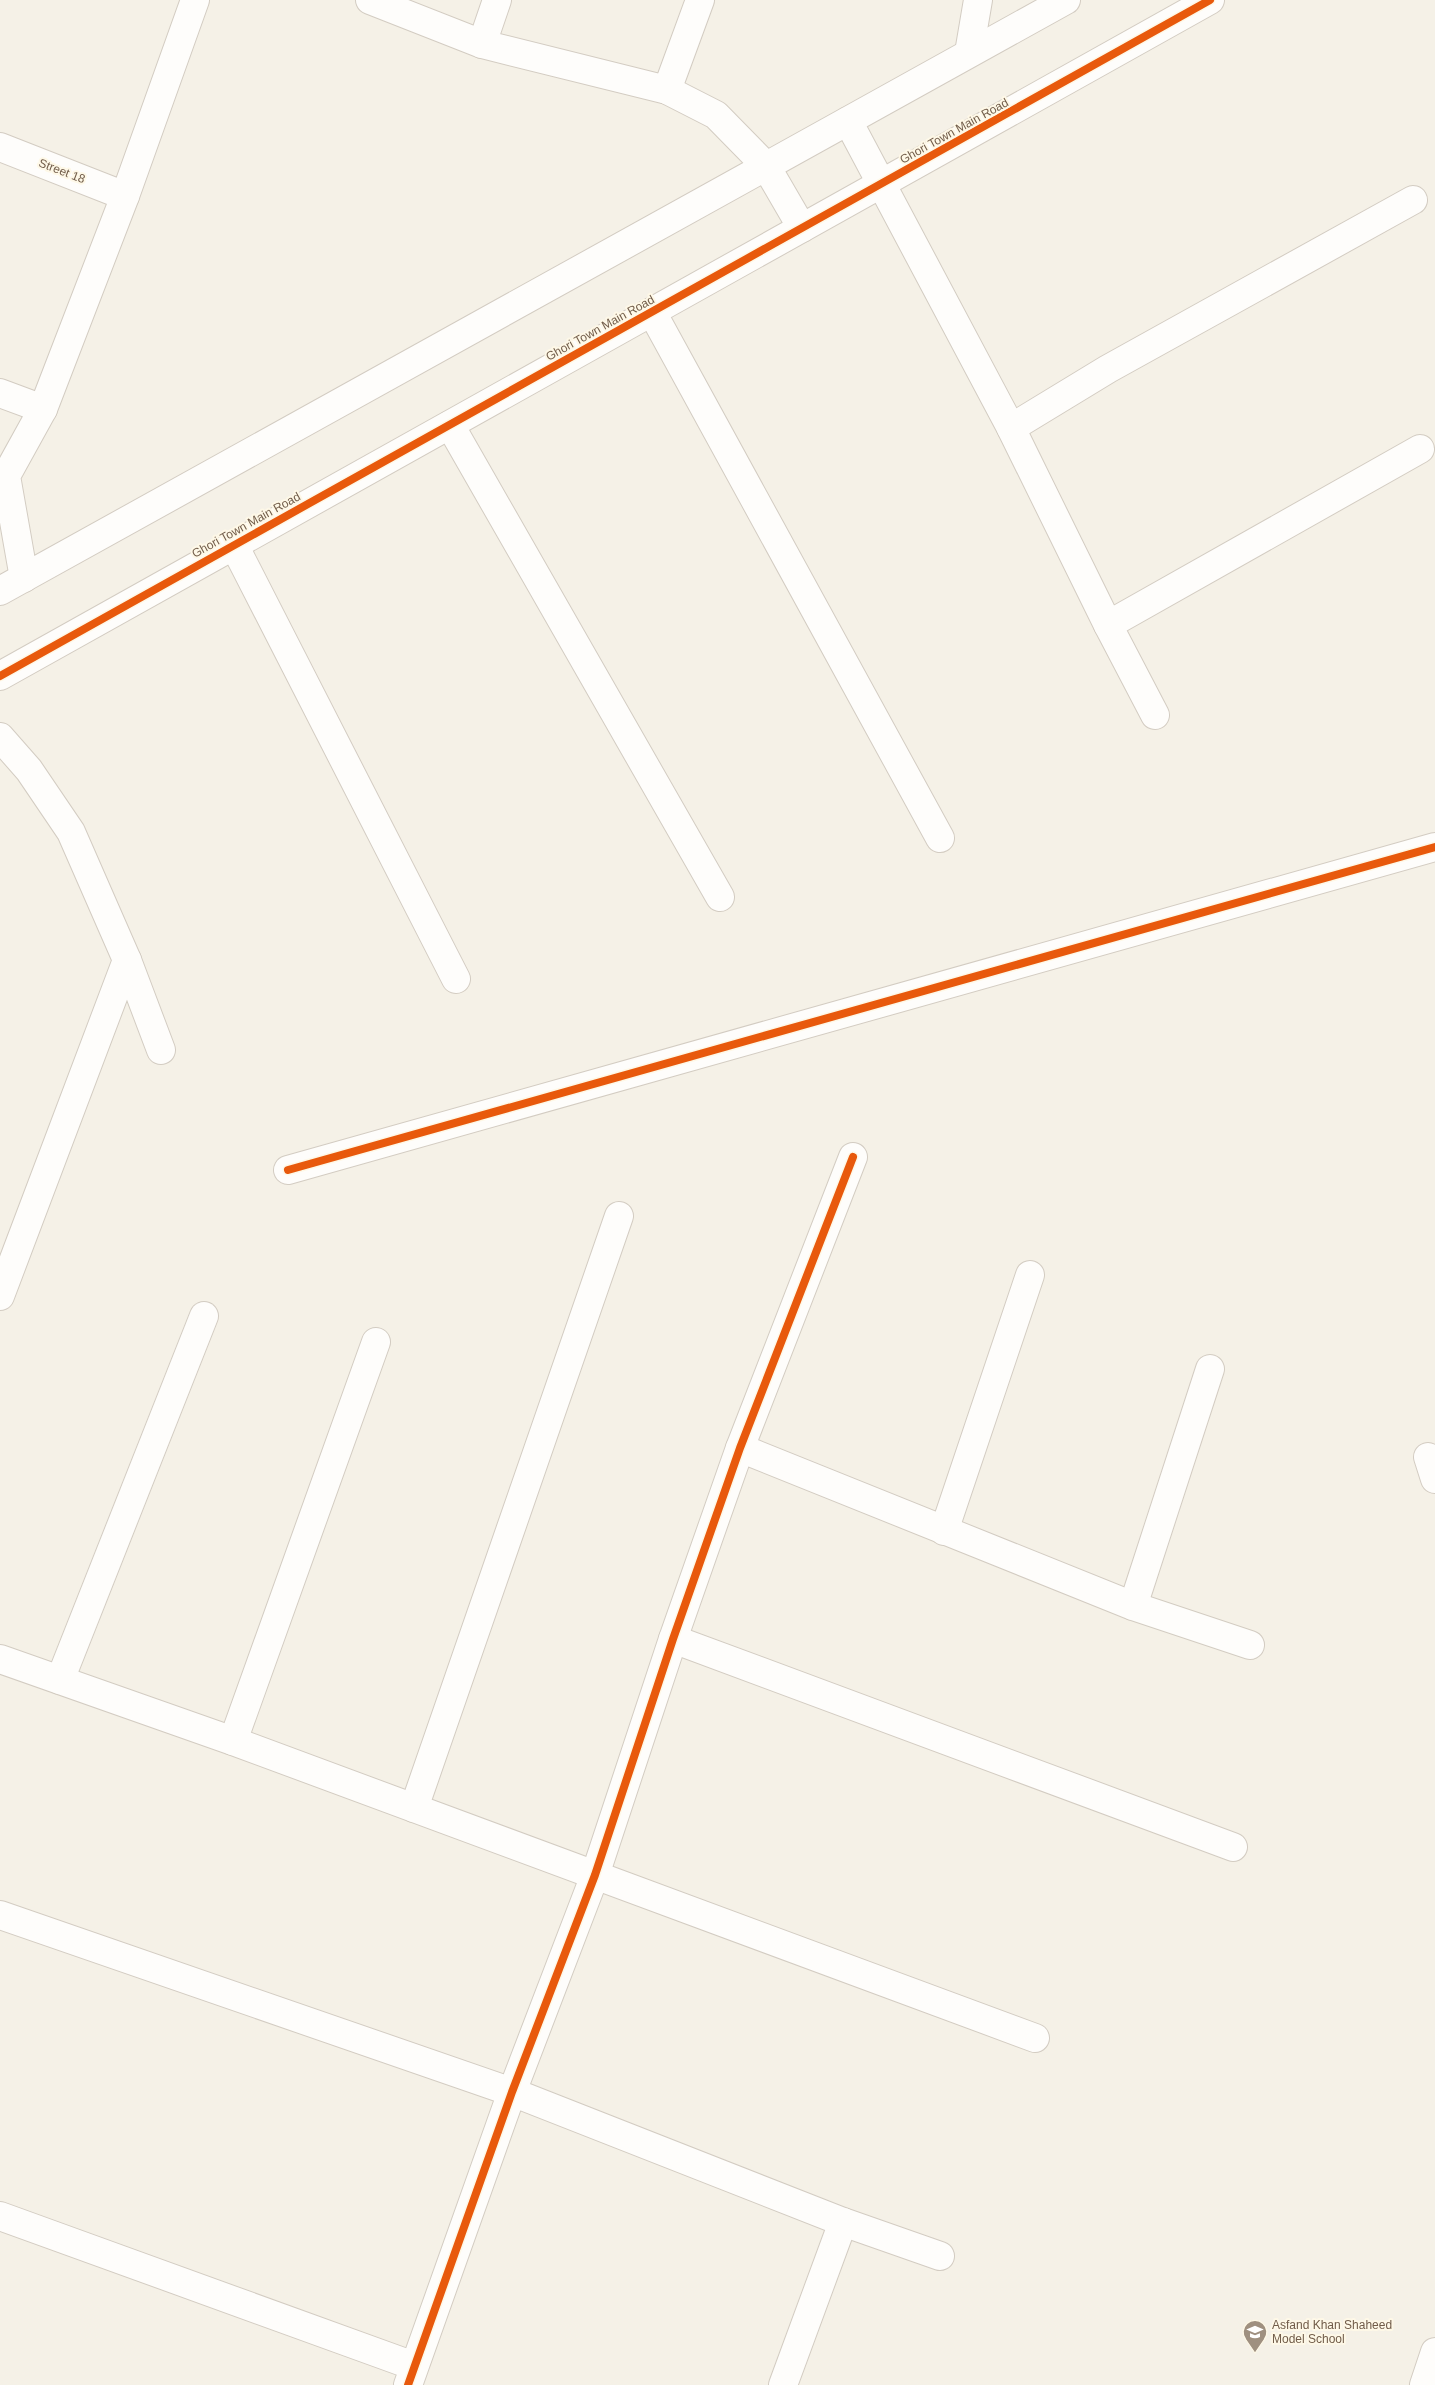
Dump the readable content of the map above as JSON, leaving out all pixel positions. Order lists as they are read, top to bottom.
{
  "streets": {
    "street": ["Ghori Town Main Road", "Street 18"]
  },
  "places": {
    "school or university": ["Asfand Khan Shaheed Model School"]
  }
}
